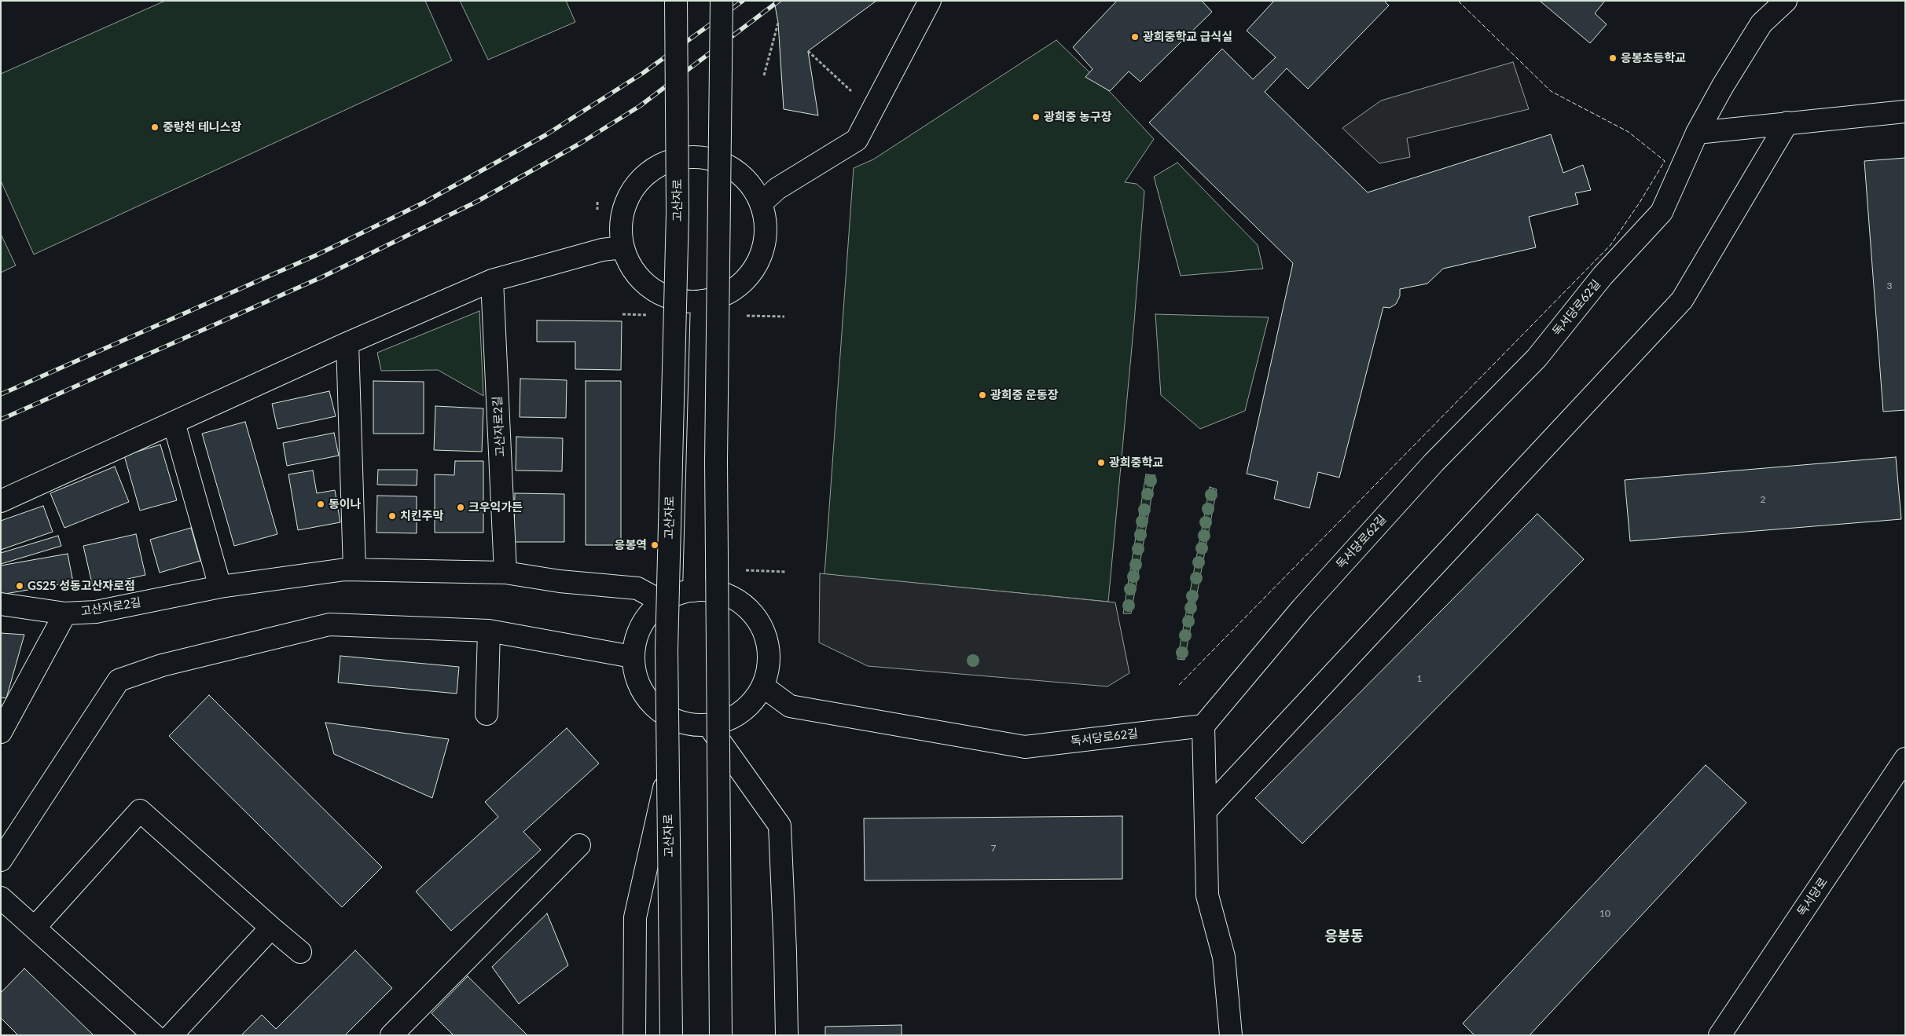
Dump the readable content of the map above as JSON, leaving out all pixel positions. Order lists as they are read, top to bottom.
{
  "streets": {
    "main road": [
      "고산자로",
      "독서당로62길",
      "고산자로2길",
      "독서당로"
    ]
  },
  "crossings": [
    ["독서당로62길", "고산자로2길"]
  ],
  "districts": ["응봉동"],
  "places": [
    "광희중학교 급식실",
    "응봉초등학교",
    "광희중 농구장",
    "중랑천 테니스장",
    "광희중 운동장",
    "광희중학교",
    "동이나",
    "크우익가든",
    "치킨주막",
    "응봉역",
    "GS25 성동고산자로점"
  ],
  "house_numbers": [
    "3",
    "2",
    "1",
    "7",
    "10"
  ]
}
